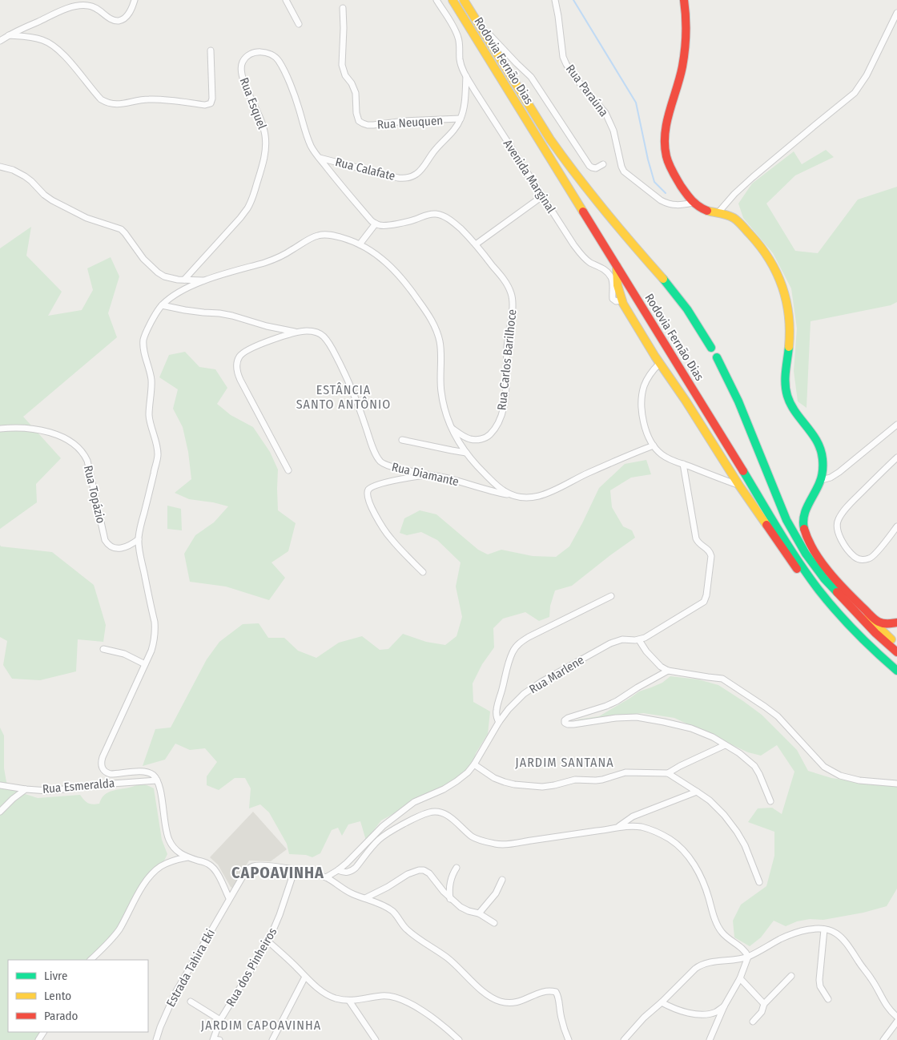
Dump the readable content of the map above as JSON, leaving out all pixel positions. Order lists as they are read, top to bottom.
{
  "streets": {
    "main road": ["Rodovia Fernão Dias"],
    "street": [
      "Rua Paraúna",
      "Rua Esquel",
      "Rua Neuquen",
      "Rua Calafate",
      "Avenida Marginal",
      "Rua Carlos Barilhoce",
      "Rua Diamante",
      "Rua Topázio",
      "Rua Marlene",
      "Rua Esmeralda",
      "Rua dos Pinheiros",
      "Estrada Tahira Eki"
    ]
  },
  "crossings": [
    ["Rua Esquel", "Rua Calafate"],
    ["Rua Esquel", "Rua Carlos Barilhoce"],
    ["Rua Neuquen", "Rua Calafate"],
    ["Rua Calafate", "Avenida Marginal"],
    ["Rua dos Pinheiros", "Estrada Tahira Eki"]
  ],
  "districts": [
    "ESTÂNCIA SANTO ANTÔNIO",
    "JARDIM SANTANA",
    "CAPOAVINHA",
    "JARDIM CAPOAVINHA"
  ],
  "legend": ["Livre", "Lento", "Parado"]
}
